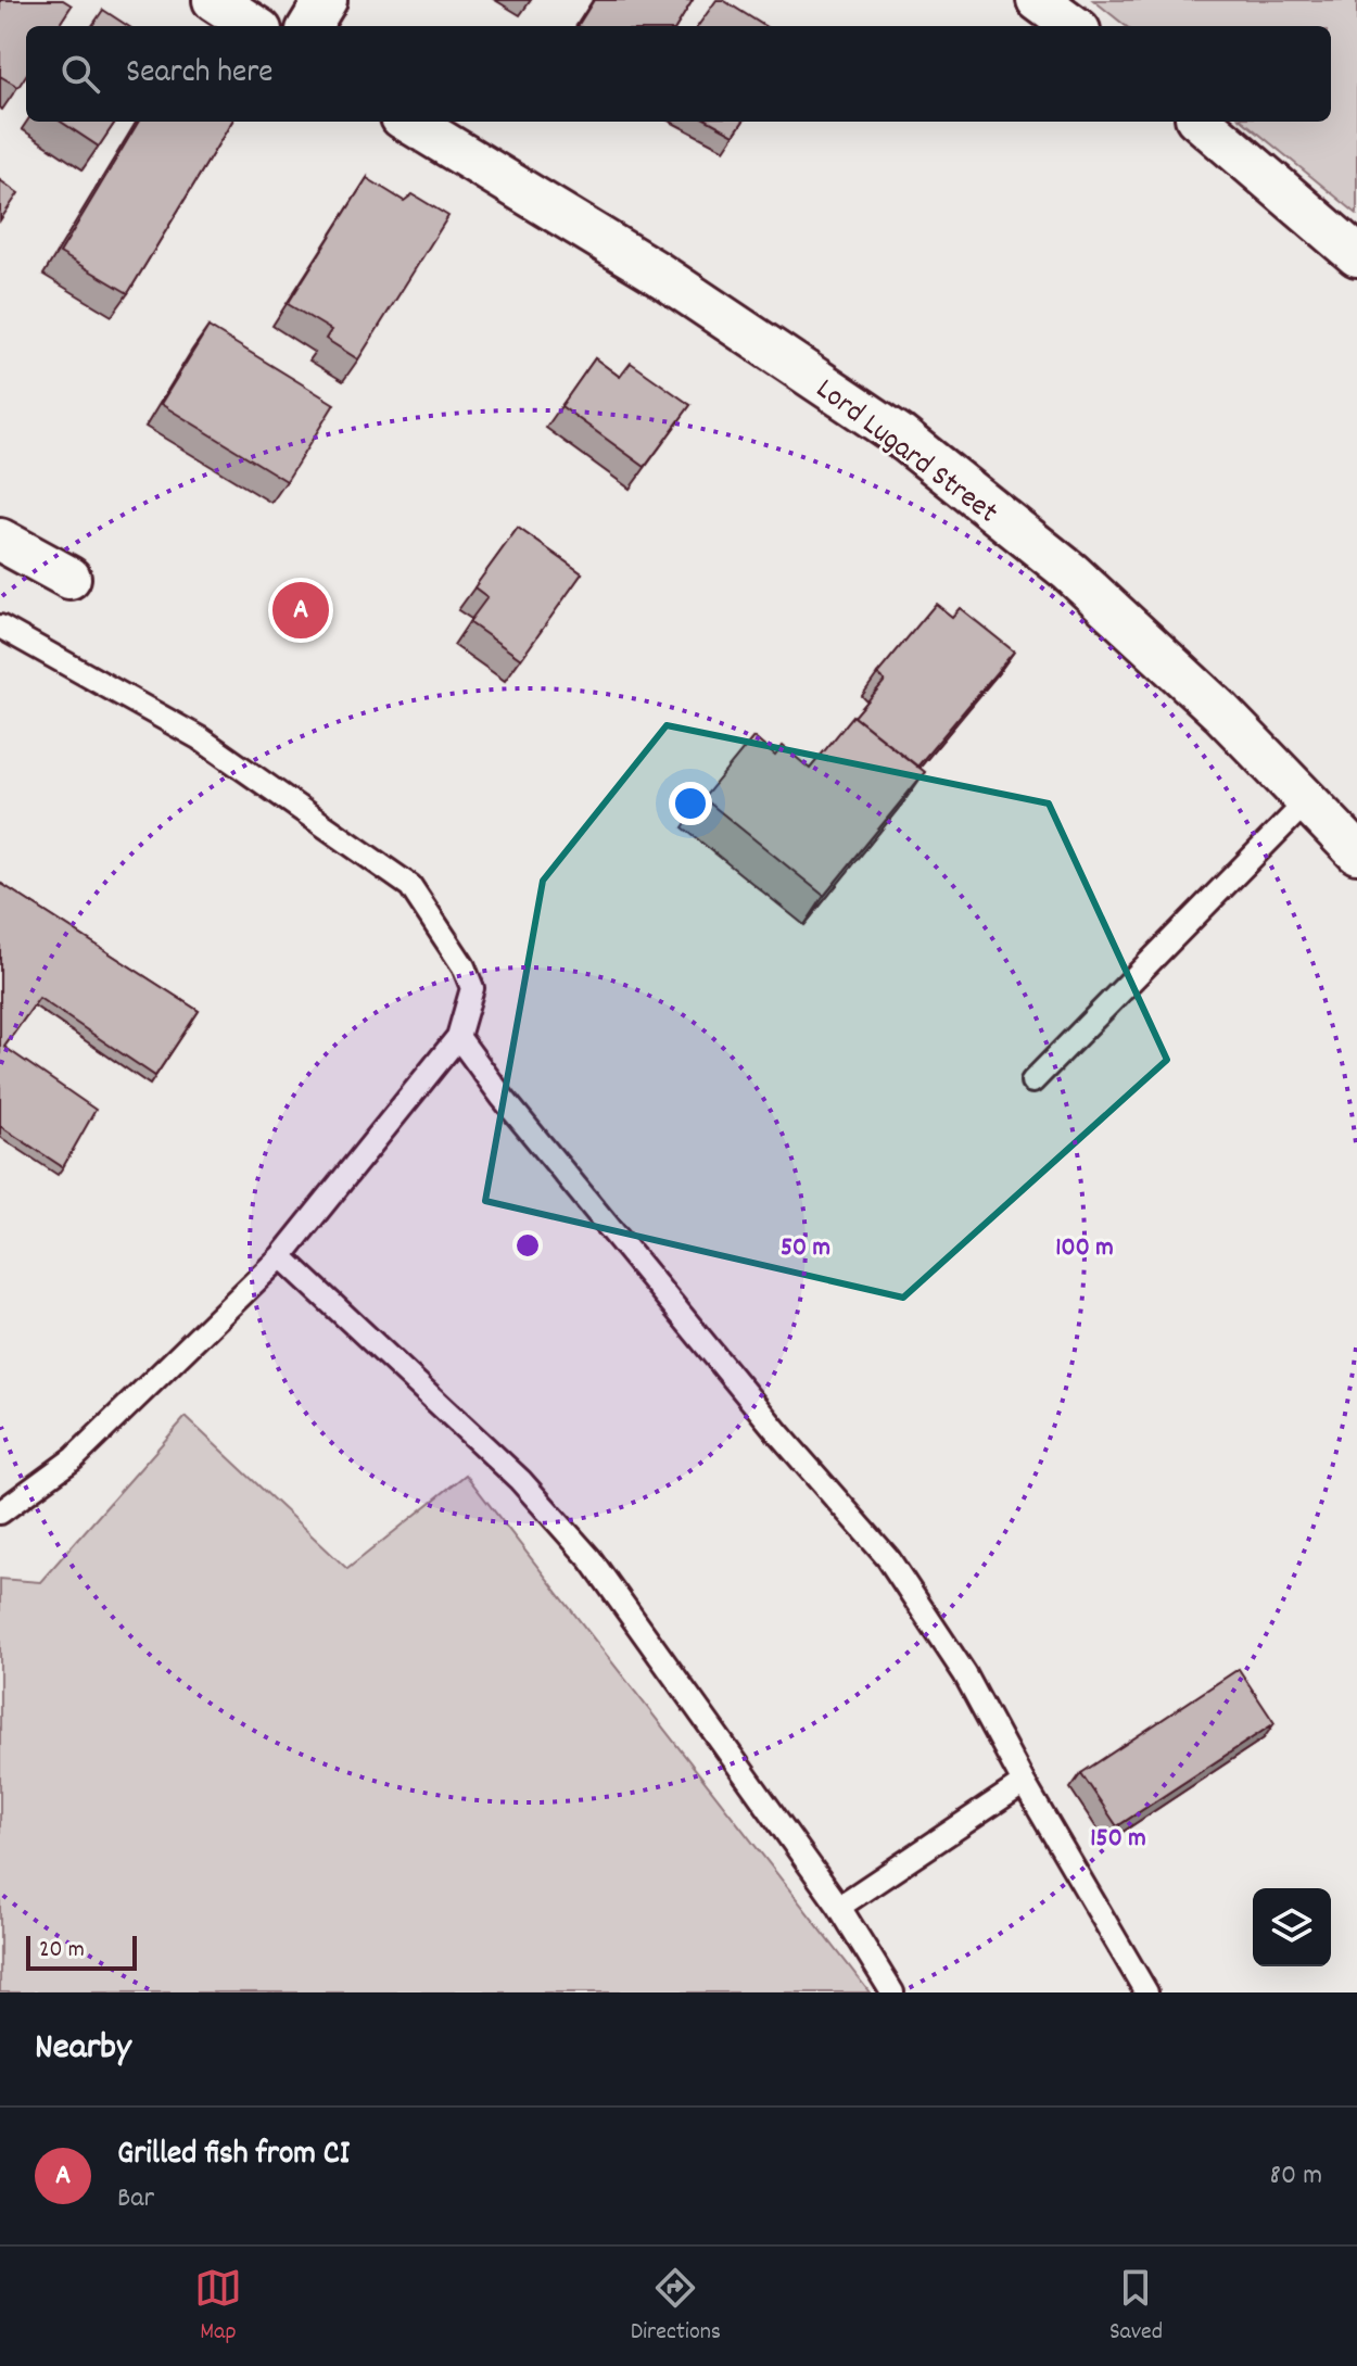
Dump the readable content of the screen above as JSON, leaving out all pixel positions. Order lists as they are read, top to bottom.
{
  "streets": {
    "street": ["Lord Lugard Street"]
  },
  "scale_bar": "20 m",
  "page": {
    "search": "Search here",
    "pins": "A",
    "scale": "20 m",
    "heading": "Nearby",
    "list": [
      {
        "mark": "A",
        "name": "Grilled fish from CI",
        "note": "Bar",
        "value": "80 m"
      }
    ],
    "nav": ["Map", "Directions", "Saved"]
  },
  "rings": ["50 m", "100 m", "150 m"]
}
